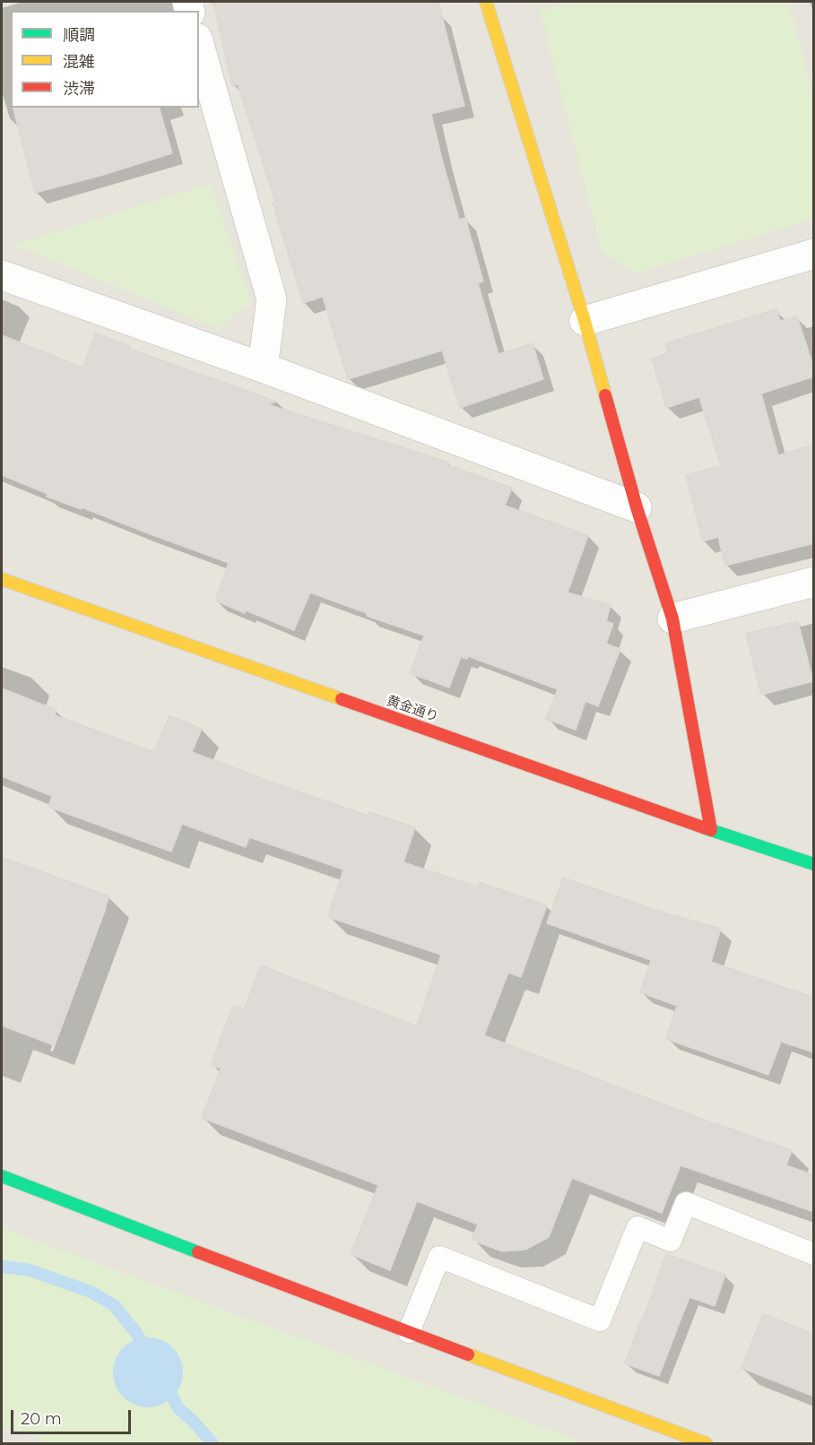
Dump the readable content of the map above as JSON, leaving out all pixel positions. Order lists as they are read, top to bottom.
{
  "streets": {
    "street": ["黄金通り"]
  },
  "legend": ["順調", "混雑", "渋滞"],
  "scale_bar": "20 m"
}
